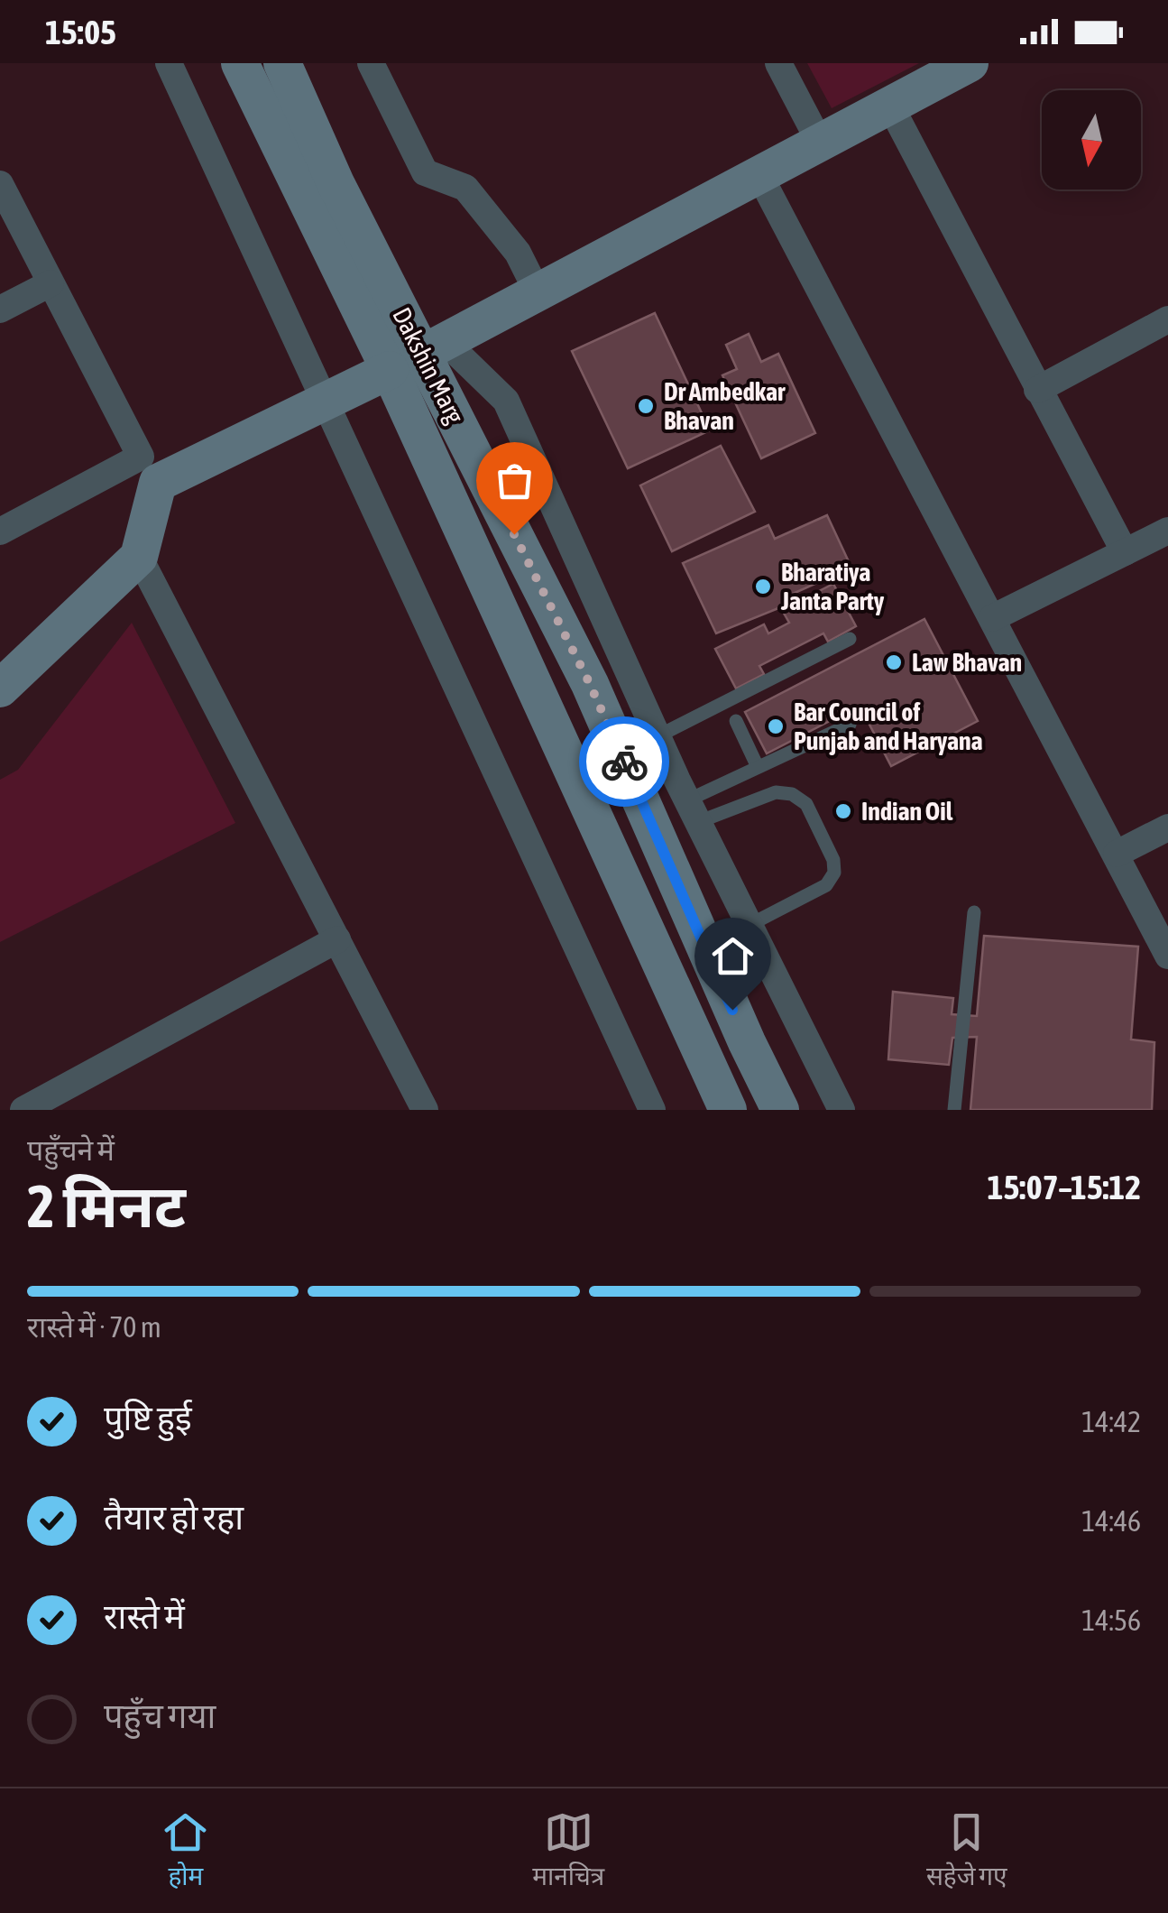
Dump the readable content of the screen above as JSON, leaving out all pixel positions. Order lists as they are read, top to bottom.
{
  "streets": {
    "main road": ["Dakshin Marg"]
  },
  "places": [
    "Dr Ambedkar Bhavan",
    "Bharatiya Janta Party",
    "Law Bhavan",
    "Bar Council of Punjab and Haryana",
    "Indian Oil"
  ],
  "north": "bottom",
  "page": {
    "status": "15:05",
    "heading": ["2 मिनट", "पहुँचने में", "15:07–15:12"],
    "bar": "रास्ते में · 70 m",
    "list": [
      ["पुष्टि हुई", "14:42"],
      ["तैयार हो रहा", "14:46"],
      ["रास्ते में", "14:56"],
      "पहुँच गया"
    ],
    "tabs": ["होम", "मानचित्र", "सहेजे गए"]
  }
}
